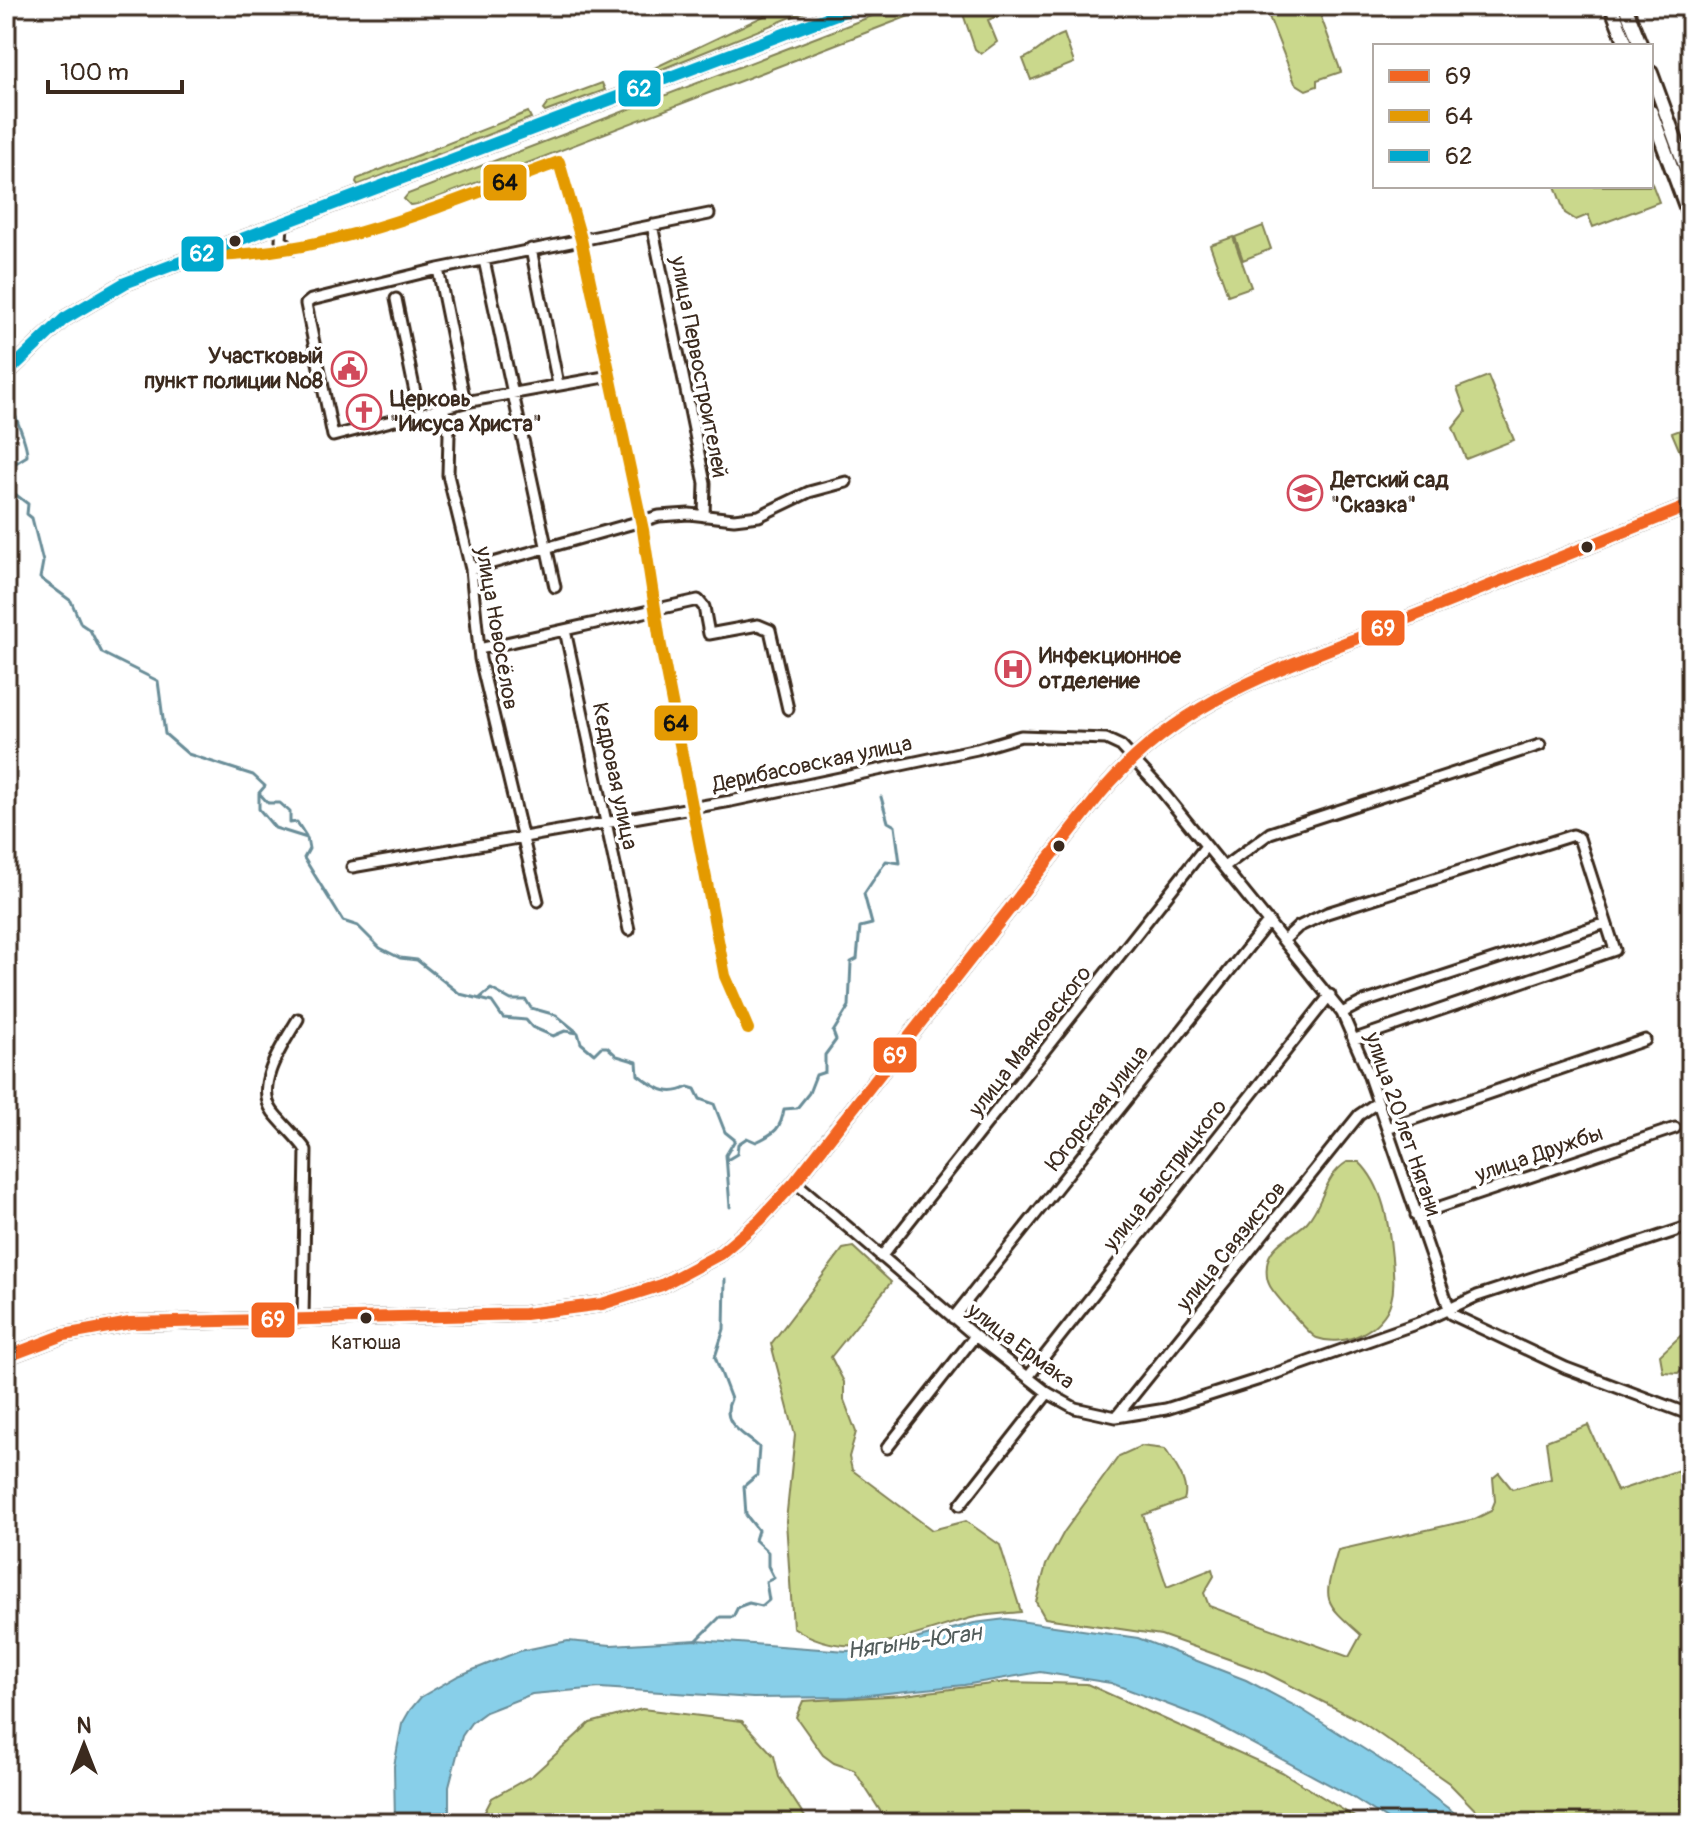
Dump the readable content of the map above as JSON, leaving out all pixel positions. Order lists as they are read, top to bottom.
{
  "streets": {
    "street": [
      "улица Первостроителей",
      "улица Новосёлов",
      "Дерибасовская улица",
      "Кедровая улица",
      "улица Маяковского",
      "Югорская улица",
      "улица 20 лет Нягани",
      "улица Дружбы",
      "улица Быстрицкого",
      "улица Связистов",
      "улица Ермака"
    ]
  },
  "crossings": [
    ["улица Новосёлов", "Дерибасовская улица"],
    ["Дерибасовская улица", "Кедровая улица"],
    ["Дерибасовская улица", "улица 20 лет Нягани"],
    ["улица Маяковского", "улица 20 лет Нягани"],
    ["улица Маяковского", "улица Ермака"],
    ["Югорская улица", "улица 20 лет Нягани"],
    ["Югорская улица", "улица Ермака"],
    ["улица 20 лет Нягани", "улица Дружбы"],
    ["улица 20 лет Нягани", "улица Быстрицкого"],
    ["улица 20 лет Нягани", "улица Связистов"],
    ["улица 20 лет Нягани", "улица Ермака"],
    ["улица Быстрицкого", "улица Ермака"],
    ["улица Связистов", "улица Ермака"]
  ],
  "water": ["Нягынь-Юган"],
  "places": {
    "public building": ["Участковый пункт полиции №8"],
    "church": ["Церковь \"Иисуса Христа\""],
    "school or university": ["Детский сад \"Сказка\""],
    "hospital": ["Инфекционное отделение"],
    "other": ["Катюша"]
  },
  "lines": ["transit line 62", "transit line 64", "transit line 69"],
  "legend": ["69", "64", "62"],
  "scale_bar": "100 m",
  "north": "top"
}
